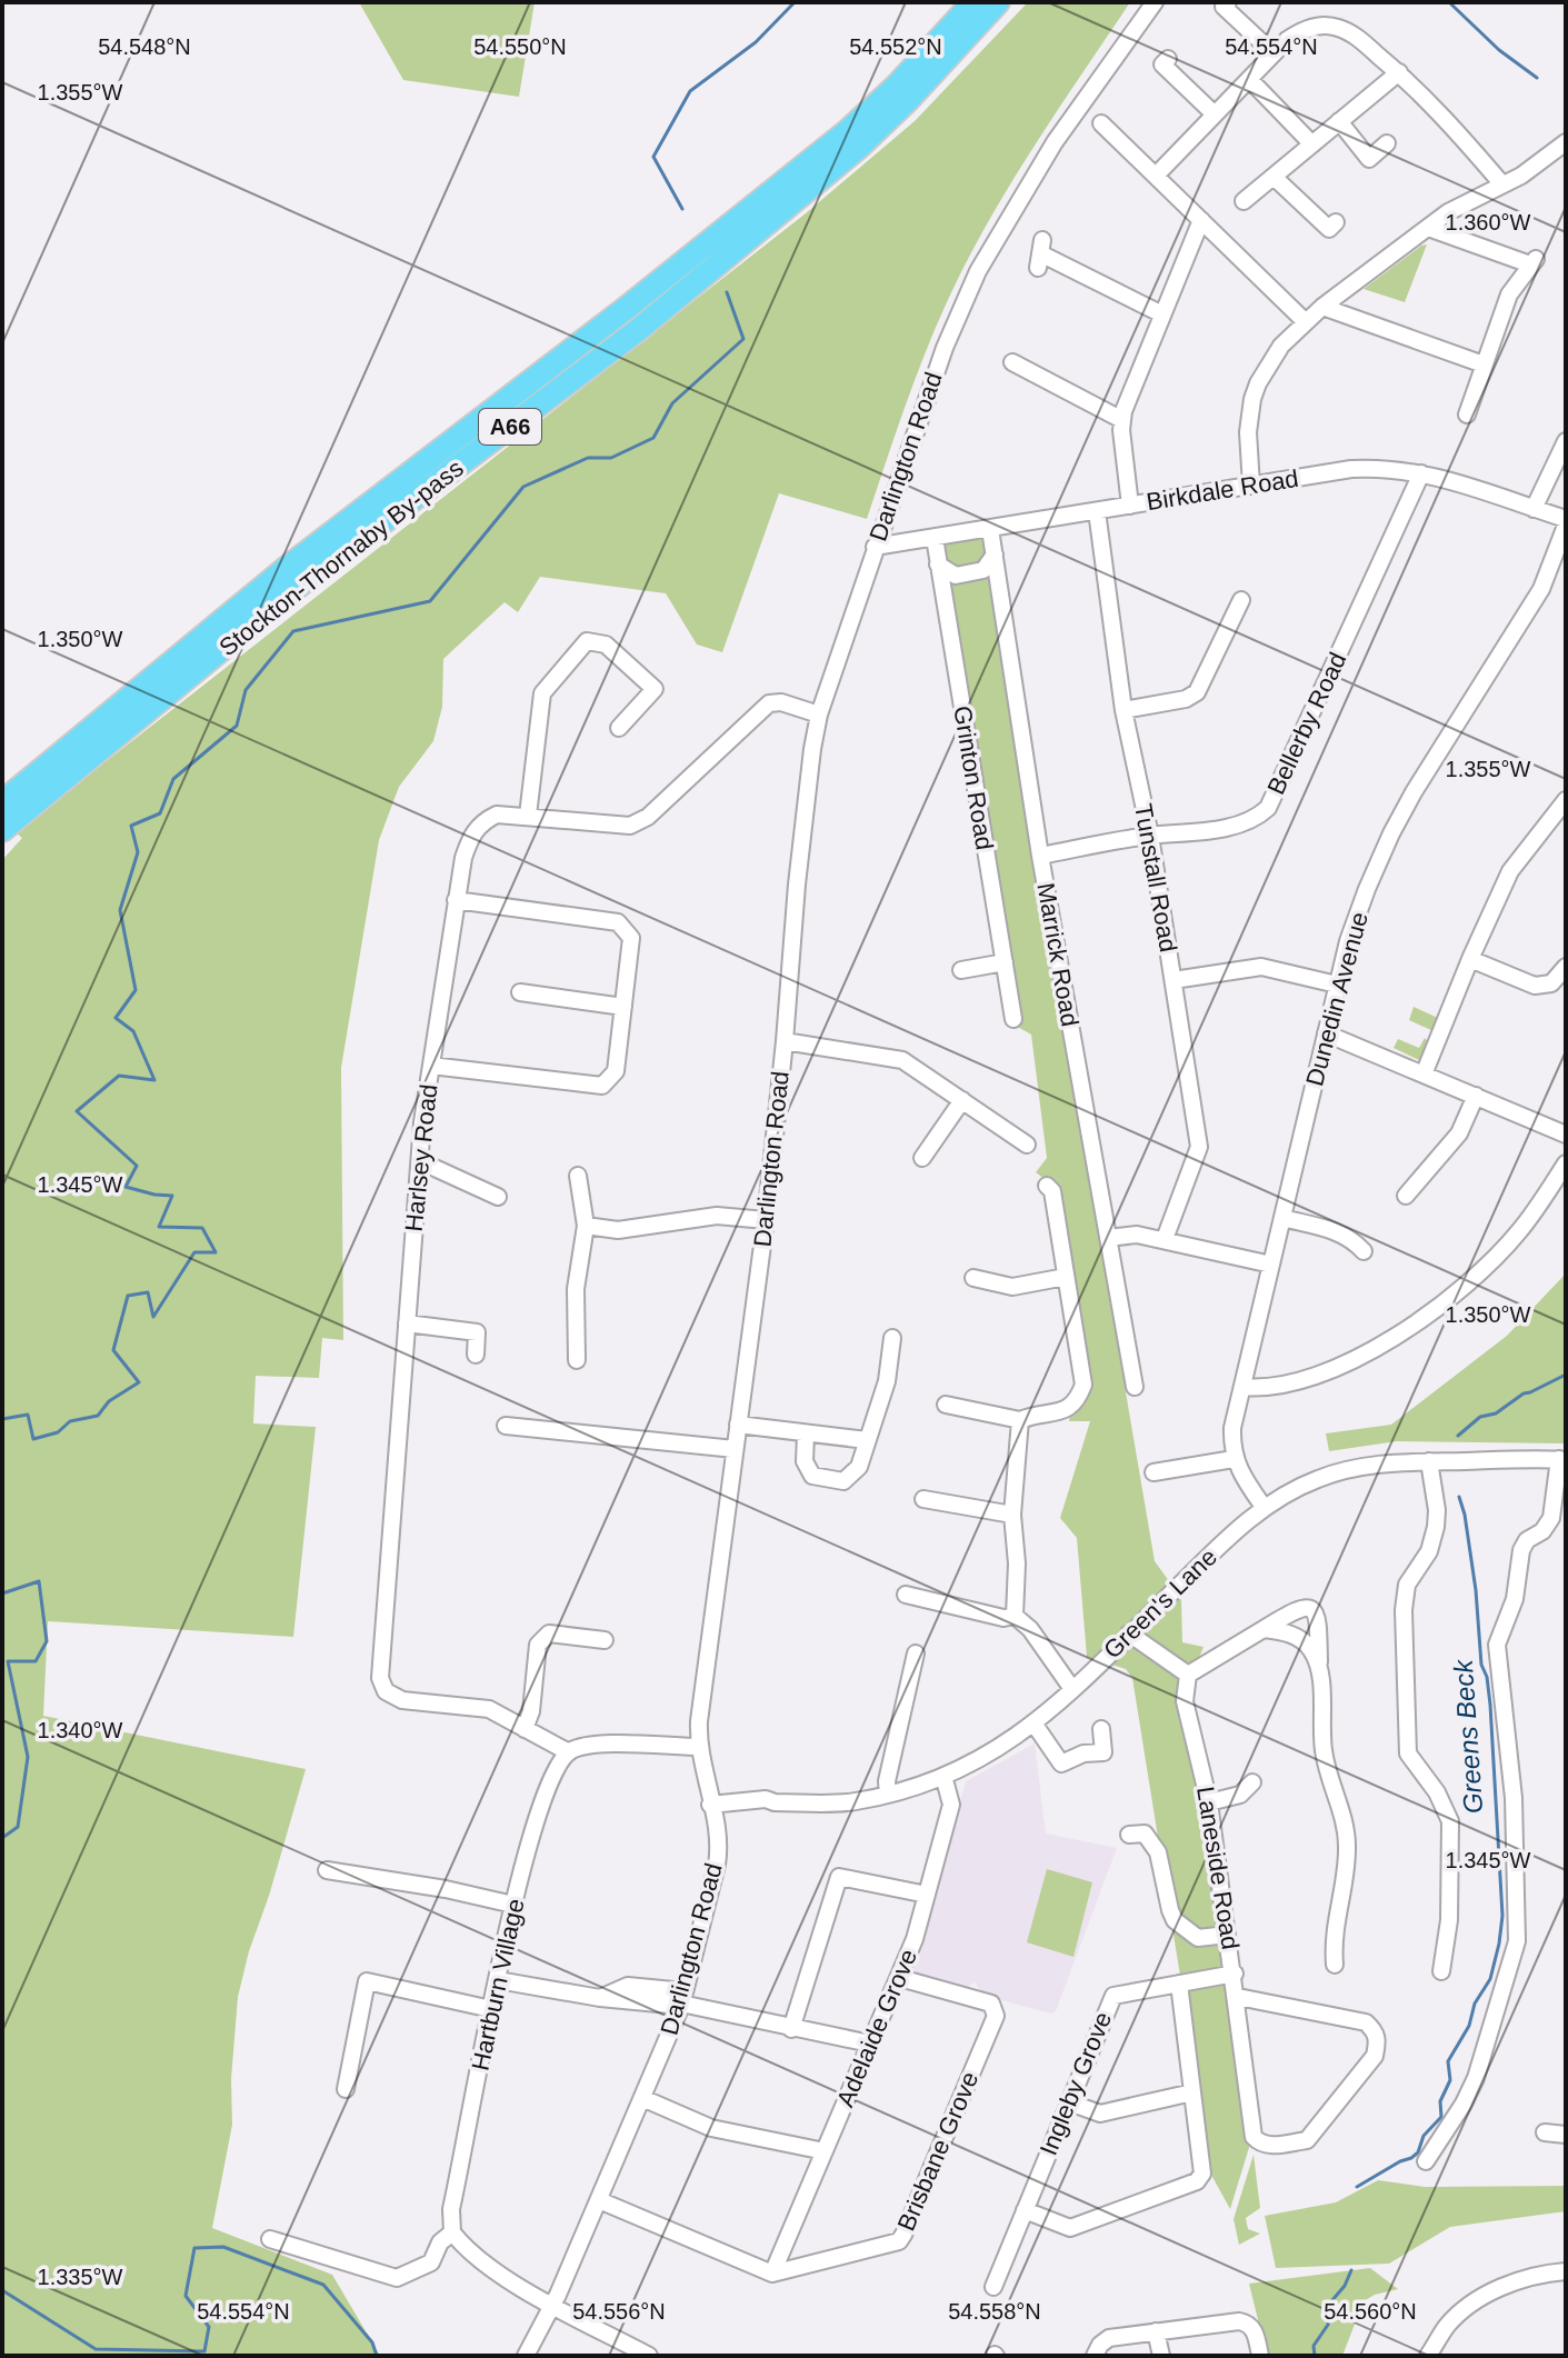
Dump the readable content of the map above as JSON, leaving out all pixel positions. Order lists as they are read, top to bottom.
{
  "streets": {
    "highway": ["A66", "Stockton-Thornaby By-pass"],
    "street": [
      "Darlington Road",
      "Birkdale Road",
      "Bellerby Road",
      "Grinton Road",
      "Tunstall Road",
      "Marrick Road",
      "Dunedin Avenue",
      "Harlsey Road",
      "Green's Lane",
      "Laneside Road",
      "Hartburn Village",
      "Adelaide Grove",
      "Ingleby Grove",
      "Brisbane Grove"
    ]
  },
  "crossings": [
    ["Darlington Road", "Birkdale Road"],
    ["Darlington Road", "Harlsey Road"],
    ["Darlington Road", "Green's Lane"],
    ["Birkdale Road", "Bellerby Road"],
    ["Birkdale Road", "Grinton Road"],
    ["Birkdale Road", "Tunstall Road"],
    ["Birkdale Road", "Marrick Road"],
    ["Birkdale Road", "Dunedin Avenue"],
    ["Bellerby Road", "Tunstall Road"],
    ["Bellerby Road", "Marrick Road"],
    ["Harlsey Road", "Hartburn Village"],
    ["Green's Lane", "Adelaide Grove"],
    ["Laneside Road", "Ingleby Grove"],
    ["Adelaide Grove", "Brisbane Grove"]
  ],
  "water": ["Greens Beck"],
  "coordinates": [
    "54.548°N",
    "54.552°N",
    "54.550°N",
    "54.554°N",
    "1.355°W",
    "1.360°W",
    "1.350°W",
    "1.345°W",
    "1.340°W",
    "1.335°W",
    "54.556°N",
    "54.558°N",
    "54.560°N"
  ]
}
